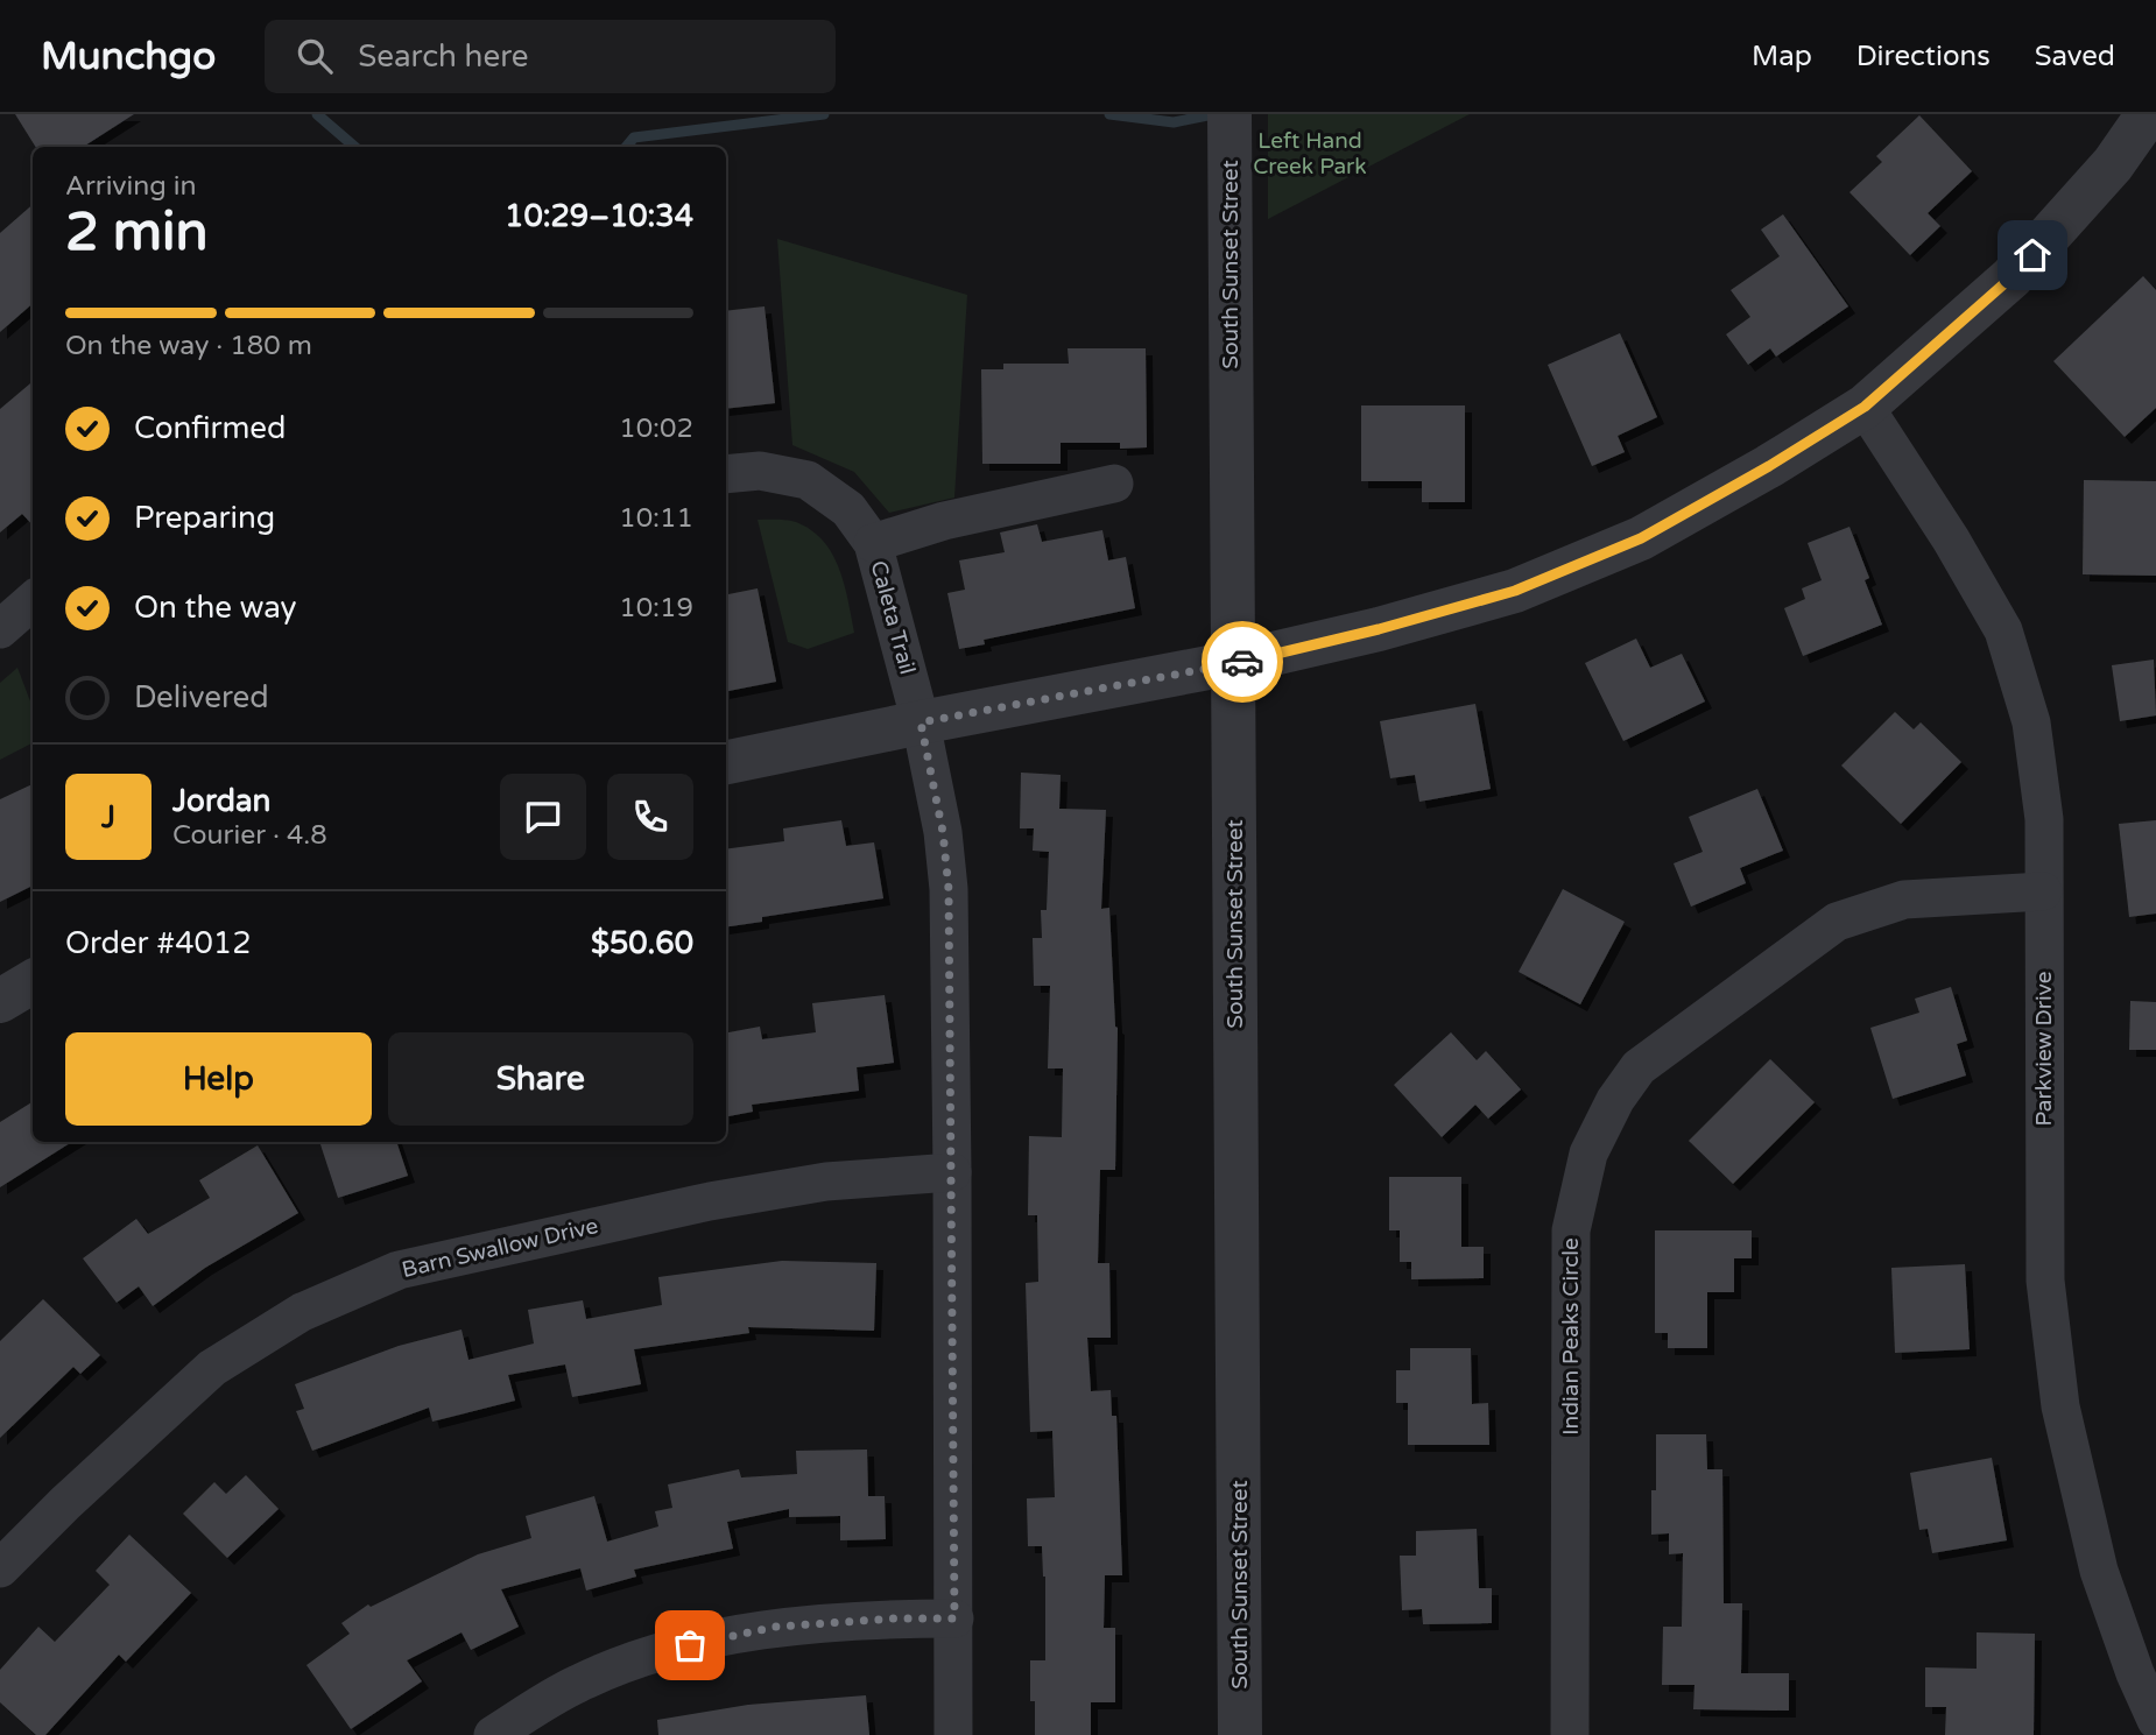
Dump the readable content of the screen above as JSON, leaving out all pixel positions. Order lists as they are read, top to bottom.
{
  "streets": {
    "street": [
      "South Sunset Street",
      "Caleta Trail",
      "Parkview Drive",
      "Barn Swallow Drive",
      "Indian Peaks Circle"
    ]
  },
  "crossings": [
    ["Caleta Trail", "Barn Swallow Drive"],
    ["Parkview Drive", "Indian Peaks Circle"]
  ],
  "parks": ["Left Hand Creek Park"],
  "page": {
    "header": "Munchgo",
    "search": "Search here",
    "nav": ["Map", "Directions", "Saved"],
    "heading": ["2 min", "Arriving in", "10:29–10:34"],
    "panel": [
      "Jordan",
      "Courier · 4.8",
      "Order #4012",
      "$50.60"
    ],
    "bar": "On the way · 180 m",
    "list": [
      ["Confirmed", "10:02"],
      ["Preparing", "10:11"],
      ["On the way", "10:19"],
      "Delivered"
    ],
    "round": "J",
    "buttons": ["Help", "Share"]
  }
}
